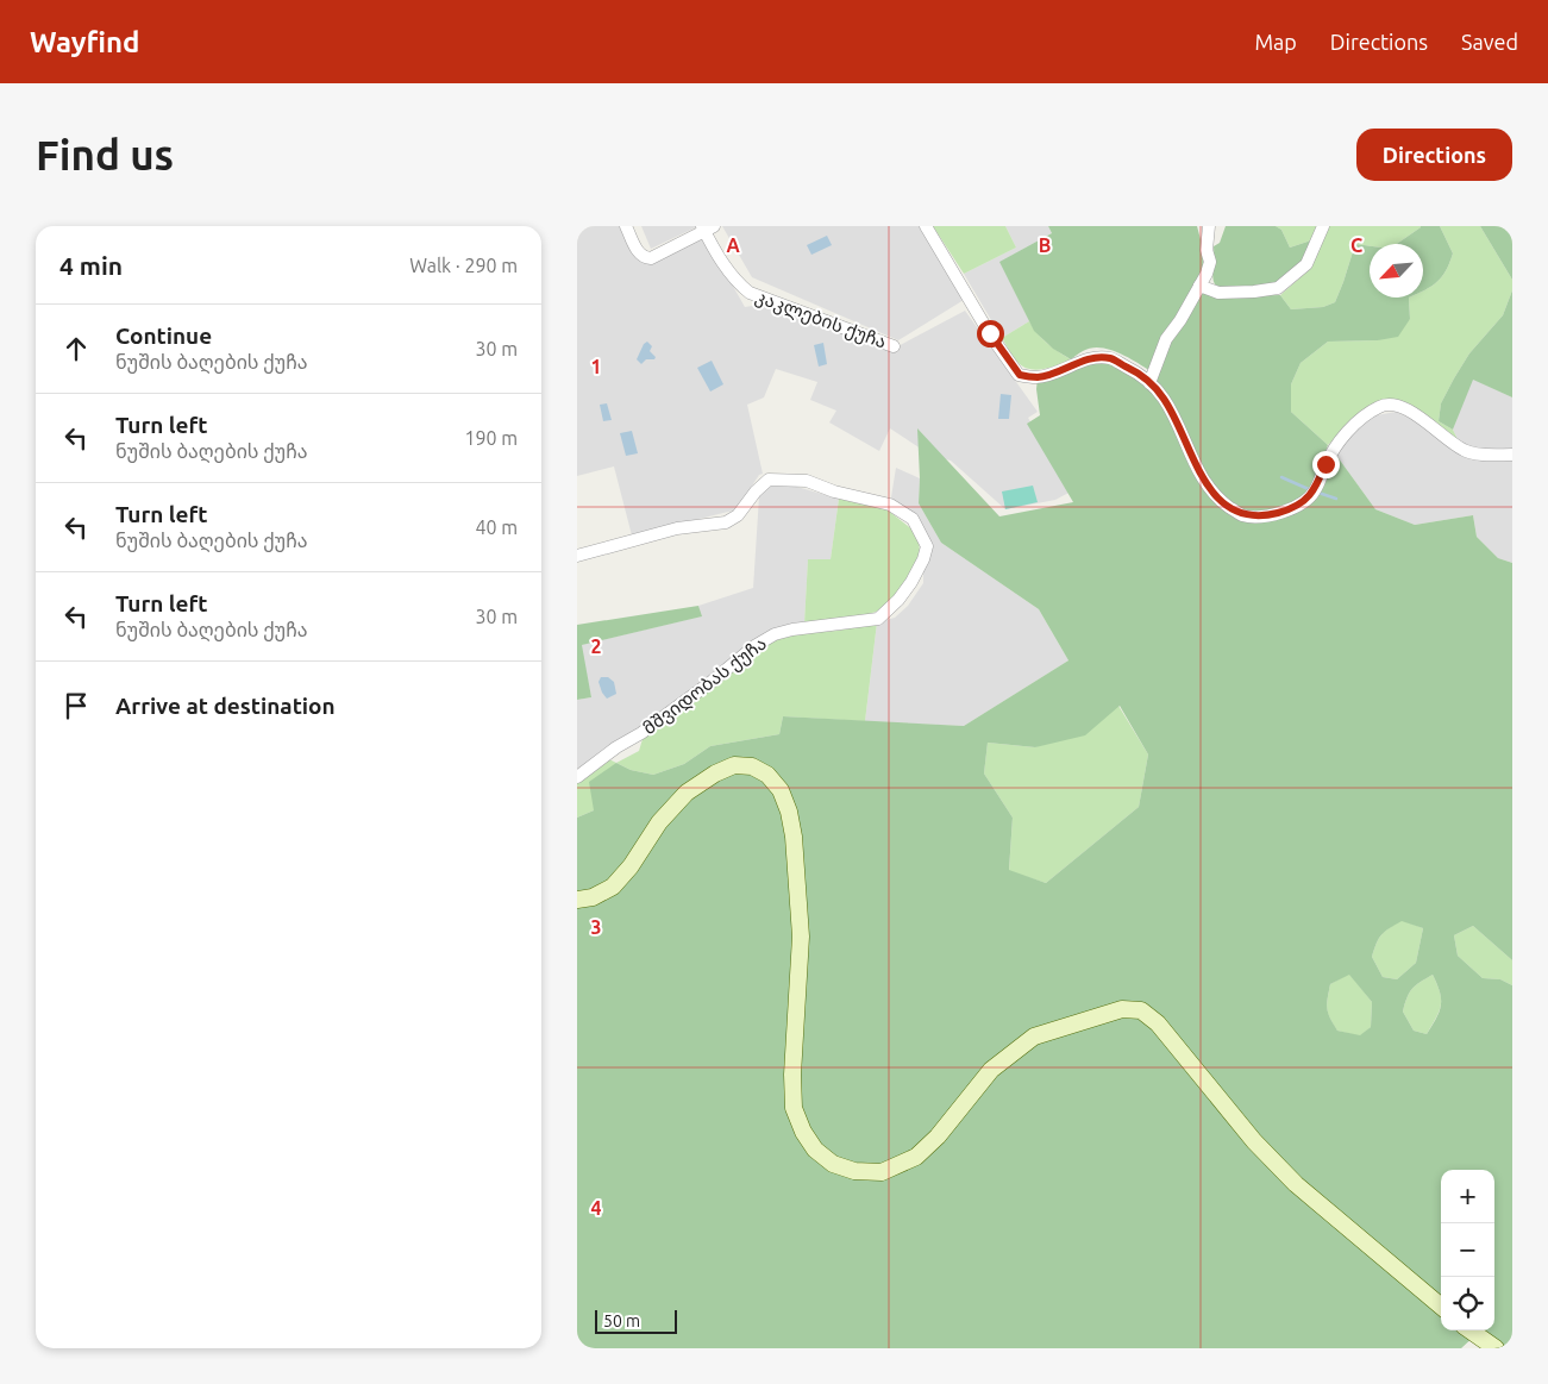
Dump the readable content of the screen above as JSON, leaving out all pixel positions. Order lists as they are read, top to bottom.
{
  "streets": {
    "street": ["კაკლების ქუჩა", "მშვიდობას ქუჩა"]
  },
  "scale_bar": "50 m",
  "north": "bottom left",
  "page": {
    "header": "Wayfind",
    "nav": ["Map", "Directions", "Saved"],
    "buttons": "Directions",
    "title": "Find us",
    "heading": ["4 min", "Walk · 290 m"],
    "list": [
      ["Continue", "ნუშის ბაღების ქუჩა", "30 m"],
      ["Turn left", "ნუშის ბაღების ქუჩა", "190 m"],
      ["Turn left", "ნუშის ბაღების ქუჩა", "40 m"],
      ["Turn left", "ნუშის ბაღების ქუჩა", "30 m"],
      "Arrive at destination"
    ],
    "map_buttons": ["+", "−"],
    "scale": "50 m"
  },
  "grid": {
    "columns": ["A", "B", "C"],
    "rows": [
      "1",
      "2",
      "3",
      "4"
    ]
  }
}
